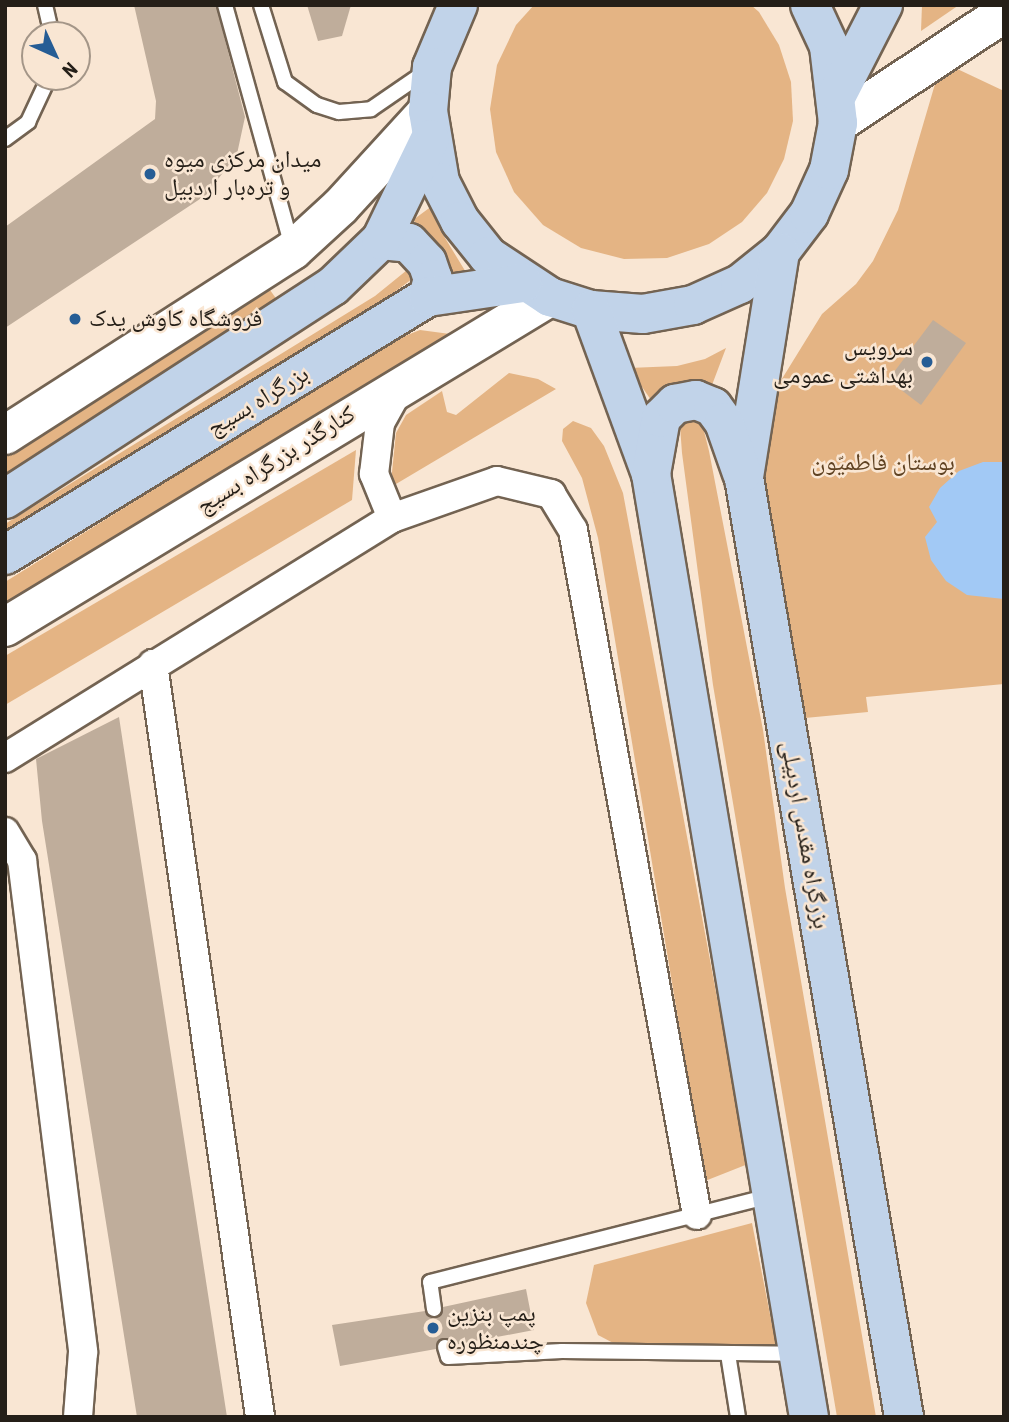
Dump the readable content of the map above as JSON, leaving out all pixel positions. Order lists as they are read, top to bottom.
{
  "streets": {
    "highway": ["بزرگراه بسیج", "بزرگراه مقدس اردبیلی"],
    "main road": ["کنارگذر بزرگراه بسیج"]
  },
  "crossings": [
    ["بزرگراه بسیج", "کنارگذر بزرگراه بسیج"]
  ],
  "parks": ["بوستان فاطمیّون"],
  "places": [
    "میدان مرکزی میوه و تره‌بار اردبیل",
    "فروشگاه کاوش یدک",
    "سرویس بهداشتی عمومی",
    "پمپ بنزین چندمنظوره"
  ],
  "north": "bottom right"
}
